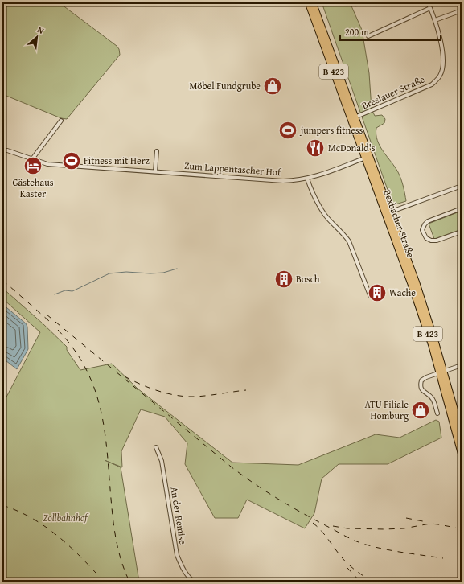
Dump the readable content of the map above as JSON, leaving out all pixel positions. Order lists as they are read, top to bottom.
{
  "streets": {
    "main road": ["B 423", "Bexbacher Straße"],
    "street": ["Breslauer Straße", "Zum Lappentascher Hof", "An der Remise"]
  },
  "crossings": [
    ["Breslauer Straße", "Bexbacher Straße"],
    ["Zum Lappentascher Hof", "Bexbacher Straße"]
  ],
  "parks": ["Zollbahnhof"],
  "places": {
    "shop": ["Möbel Fundgrube", "ATU Filiale Homburg"],
    "sports": ["jumpers fitness", "Fitness mit Herz"],
    "restaurant": ["McDonald's"],
    "hotel": ["Gästehaus Kaster"],
    "building": ["Bosch", "Wache"]
  },
  "scale_bar": "200 m",
  "north": "top right"
}
